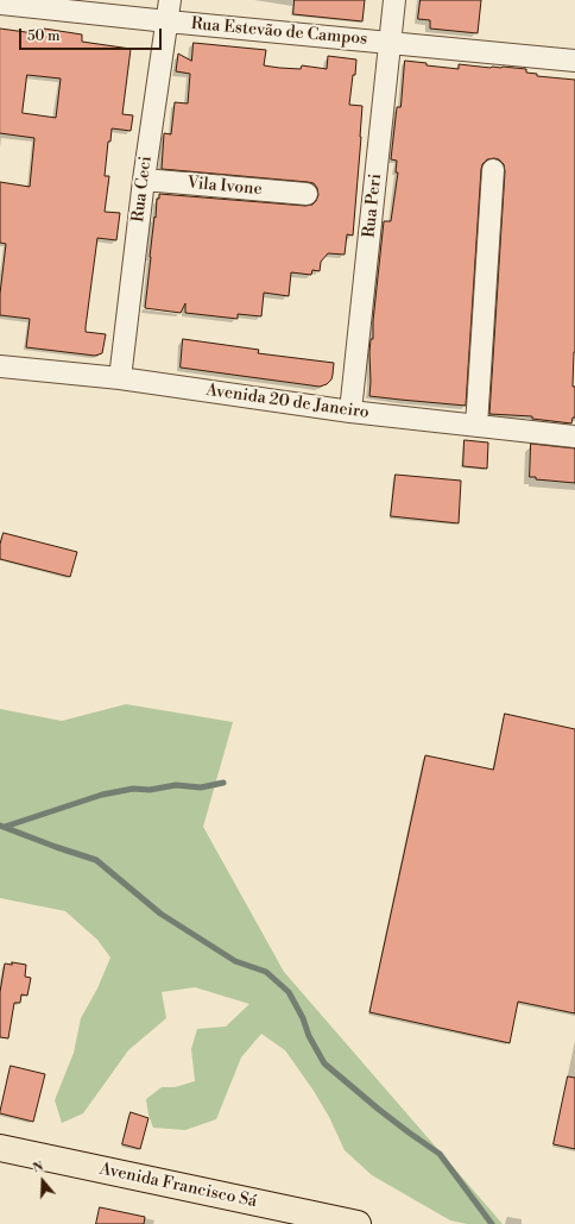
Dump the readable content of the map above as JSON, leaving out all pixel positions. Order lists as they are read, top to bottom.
{
  "streets": {
    "main road": ["Avenida Francisco Sá"],
    "street": [
      "Rua Estevão de Campos",
      "Vila Ivone",
      "Rua Ceci",
      "Rua Peri",
      "Avenida 20 de Janeiro"
    ]
  },
  "crossings": [
    ["Rua Estevão de Campos", "Rua Ceci"],
    ["Rua Estevão de Campos", "Rua Peri"],
    ["Vila Ivone", "Rua Ceci"],
    ["Rua Ceci", "Avenida 20 de Janeiro"],
    ["Rua Peri", "Avenida 20 de Janeiro"]
  ],
  "scale_bar": "50 m",
  "north": "top"
}
